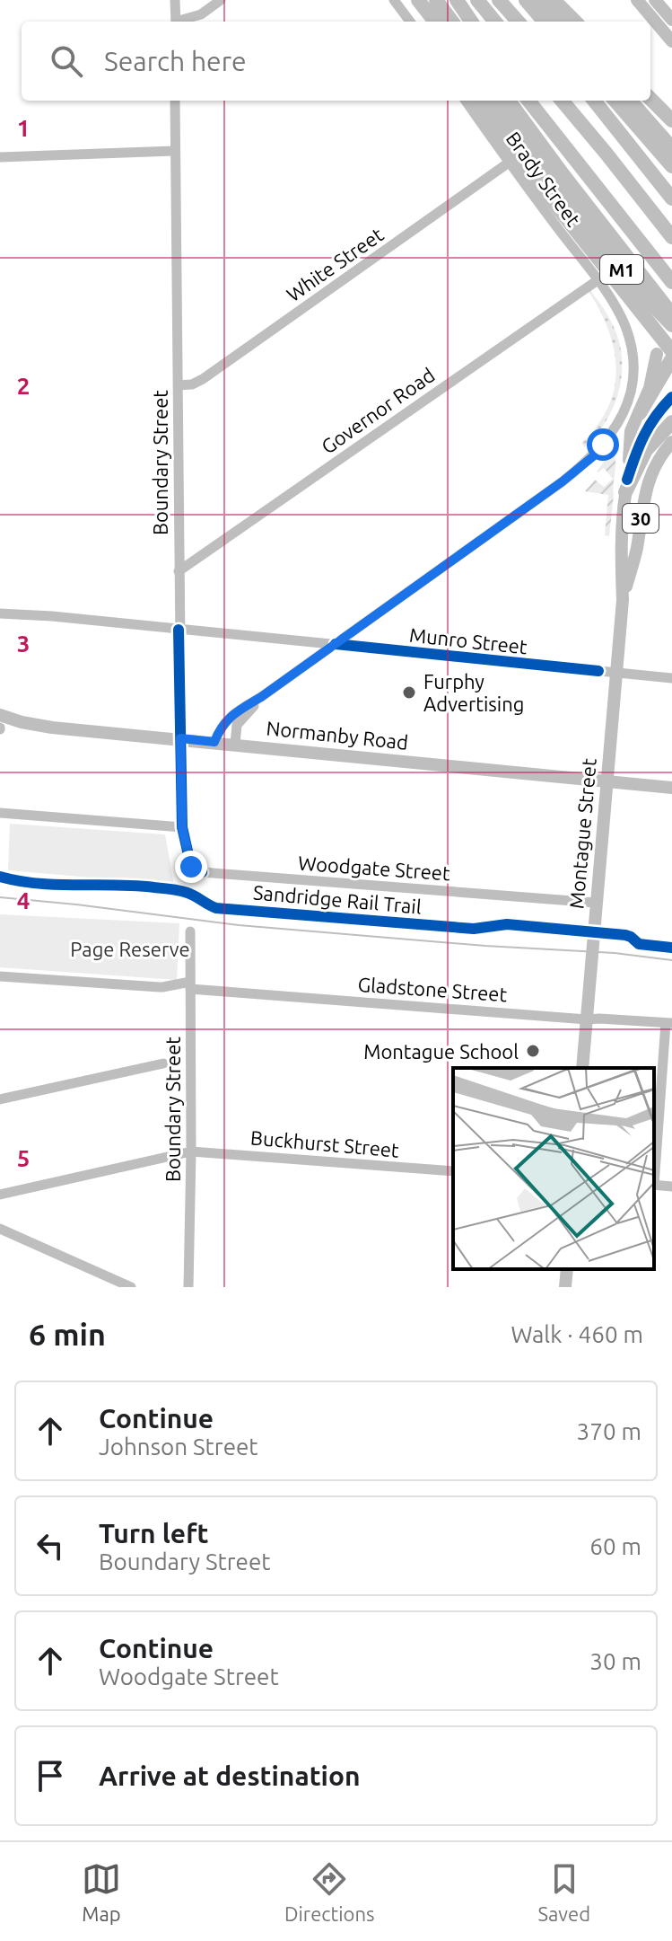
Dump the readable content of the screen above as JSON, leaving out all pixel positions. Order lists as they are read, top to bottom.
{
  "streets": {
    "highway": ["M1"],
    "main road": ["30", "Normanby Road", "Montague Street"],
    "street": [
      "Brady Street",
      "White Street",
      "Governor Road",
      "Boundary Street",
      "Munro Street",
      "Woodgate Street",
      "Gladstone Street",
      "Buckhurst Street"
    ],
    "cycle path": ["Sandridge Rail Trail"]
  },
  "crossings": [
    ["Brady Street", "White Street"],
    ["Brady Street", "Governor Road"],
    ["Brady Street", "Munro Street"],
    ["White Street", "Boundary Street"],
    ["Governor Road", "Boundary Street"],
    ["Boundary Street", "Munro Street"],
    ["Boundary Street", "Normanby Road"],
    ["Boundary Street", "Woodgate Street"],
    ["Boundary Street", "Gladstone Street"],
    ["Boundary Street", "Buckhurst Street"],
    ["Munro Street", "Montague Street"],
    ["Normanby Road", "Montague Street"],
    ["Montague Street", "Woodgate Street"],
    ["Montague Street", "Gladstone Street"]
  ],
  "parks": ["Page Reserve"],
  "places": ["Furphy Advertising", "Montague School"],
  "page": {
    "search": "Search here",
    "heading": ["6 min", "Walk · 460 m"],
    "list": [
      ["Continue", "Johnson Street", "370 m"],
      ["Turn left", "Boundary Street", "60 m"],
      ["Continue", "Woodgate Street", "30 m"],
      "Arrive at destination"
    ],
    "nav": ["Map", "Directions", "Saved"]
  },
  "grid": {
    "rows": [
      "1",
      "2",
      "3",
      "4",
      "5"
    ]
  }
}
